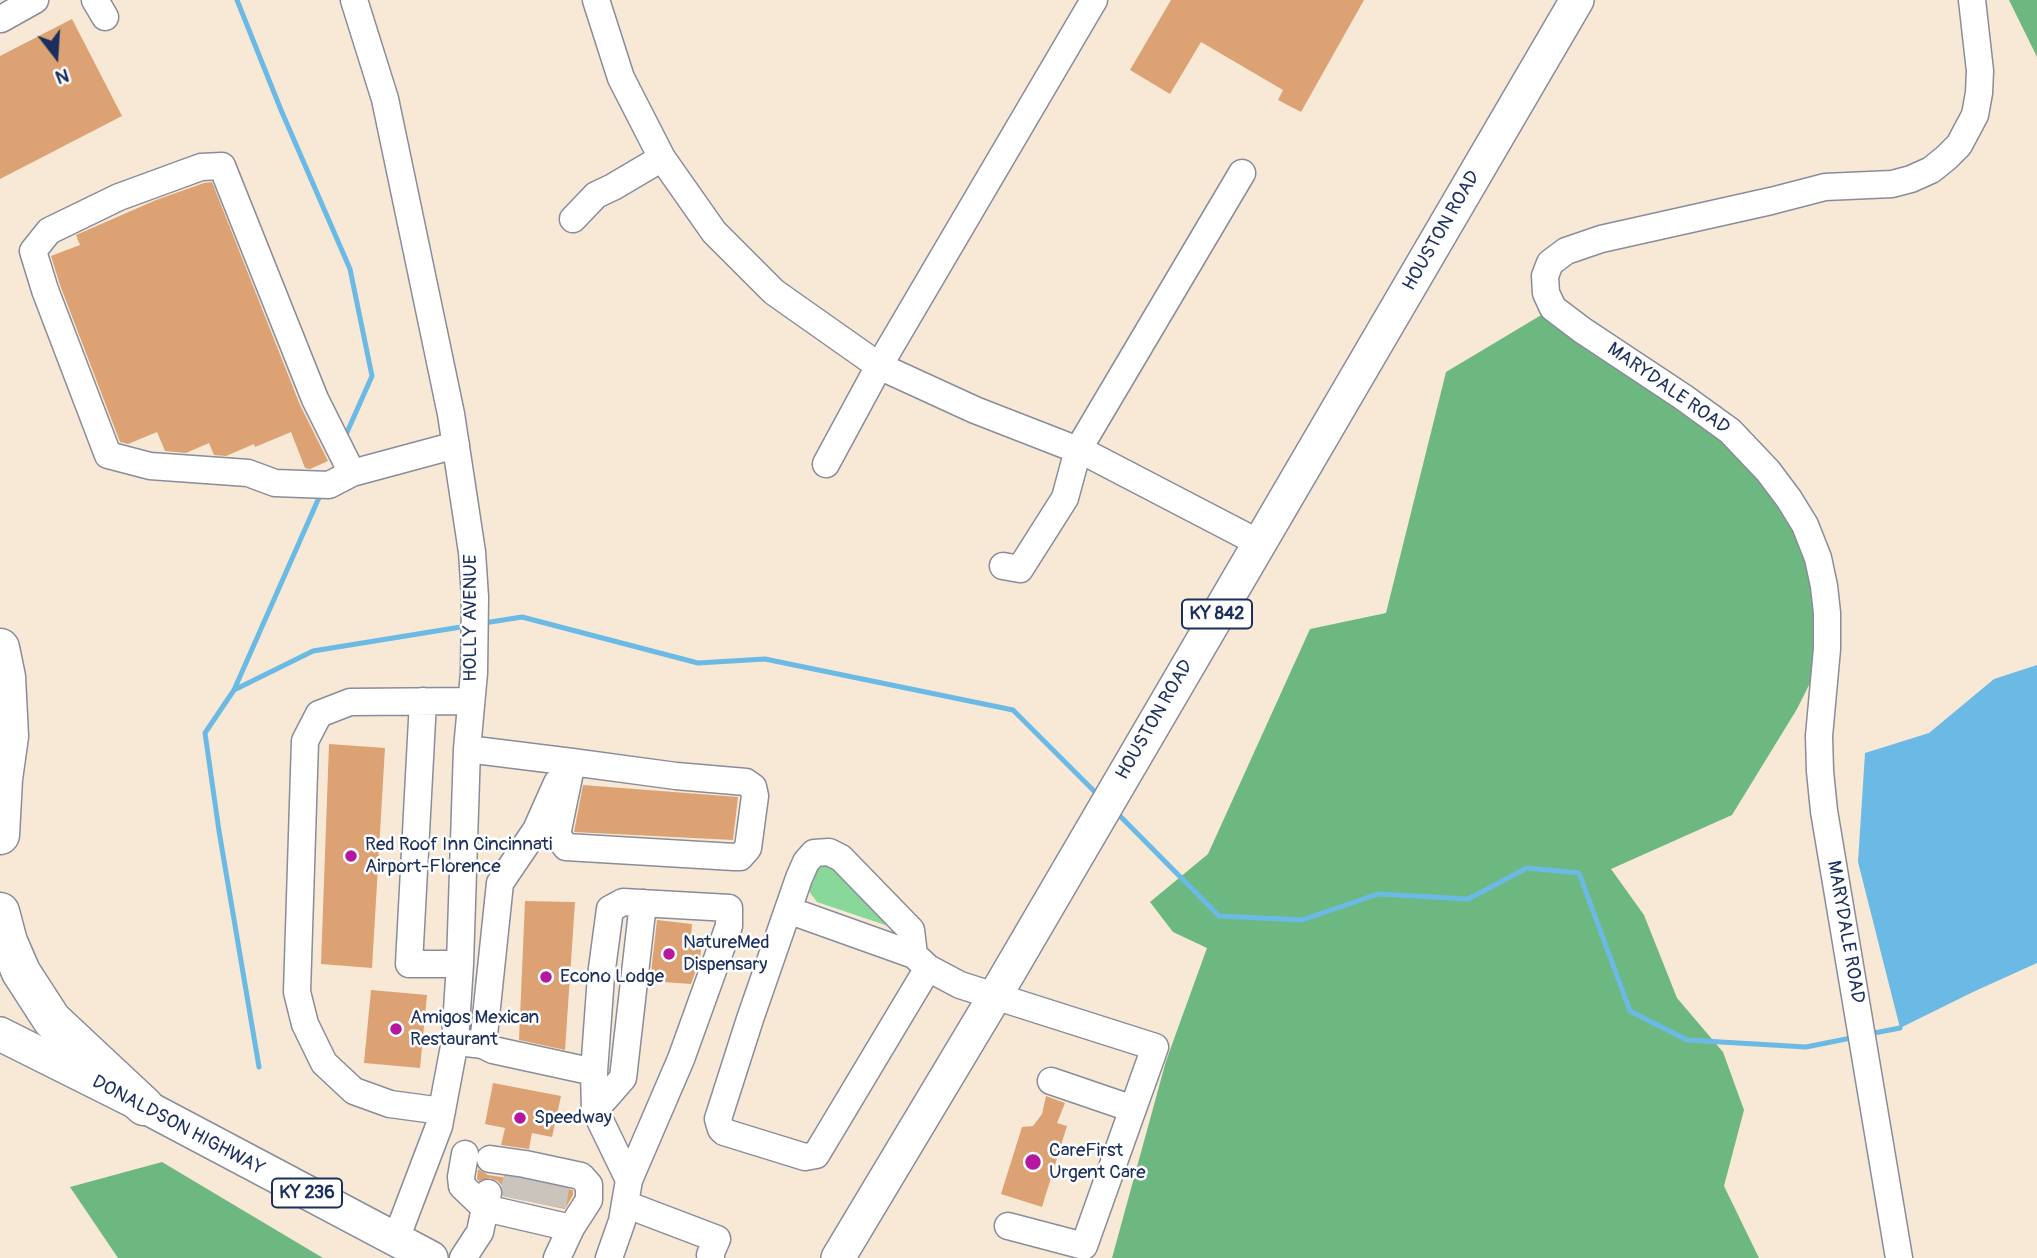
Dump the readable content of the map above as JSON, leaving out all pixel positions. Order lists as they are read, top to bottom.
{
  "streets": {
    "main road": [
      "HOUSTON ROAD",
      "KY 842",
      "DONALDSON HIGHWAY",
      "KY 236"
    ],
    "street": ["MARYDALE ROAD", "HOLLY AVENUE"]
  },
  "crossings": [
    ["HOLLY AVENUE", "DONALDSON HIGHWAY"]
  ],
  "places": [
    "Red Roof Inn Cincinnati Airport-Florence",
    "NatureMed Dispensary",
    "Econo Lodge",
    "Amigos Mexican Restaurant",
    "Speedway",
    "CareFirst Urgent Care"
  ],
  "north": "bottom"
}
